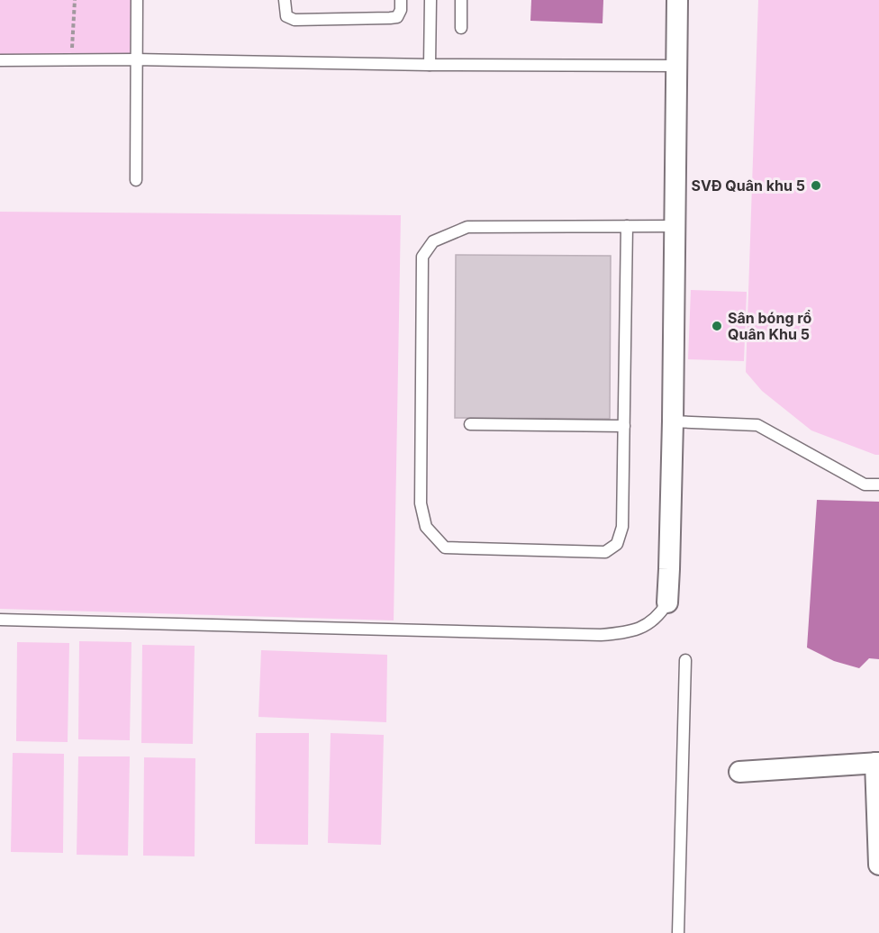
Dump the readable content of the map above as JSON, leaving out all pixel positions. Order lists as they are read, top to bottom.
{
  "places": ["SVĐ Quân khu 5", "Sân bóng rổ Quân Khu 5"]
}
